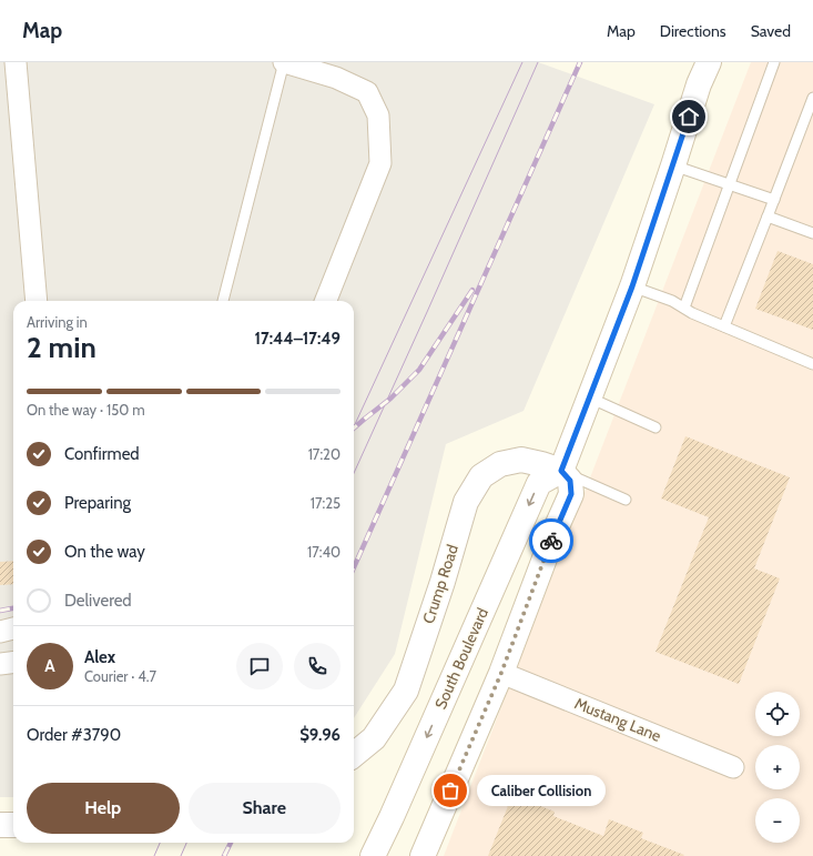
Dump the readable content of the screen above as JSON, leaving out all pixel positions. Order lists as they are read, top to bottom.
{
  "streets": {
    "main road": ["Crump Road", "South Boulevard"],
    "street": ["Mustang Lane"]
  },
  "crossings": [
    ["Crump Road", "South Boulevard"]
  ],
  "places": ["Caliber Collision"],
  "page": {
    "header": "Map",
    "nav": ["Map", "Directions", "Saved"],
    "heading": ["2 min", "Arriving in", "17:44–17:49"],
    "panel": [
      "Alex",
      "Courier · 4.7",
      "Order #3790",
      "$9.96"
    ],
    "bar": "On the way · 150 m",
    "list": [
      ["Confirmed", "17:20"],
      ["Preparing", "17:25"],
      ["On the way", "17:40"],
      "Delivered"
    ],
    "round": "A",
    "map_buttons": ["+", "−"],
    "buttons": ["Help", "Share"],
    "bubble": "Caliber Collision"
  }
}
